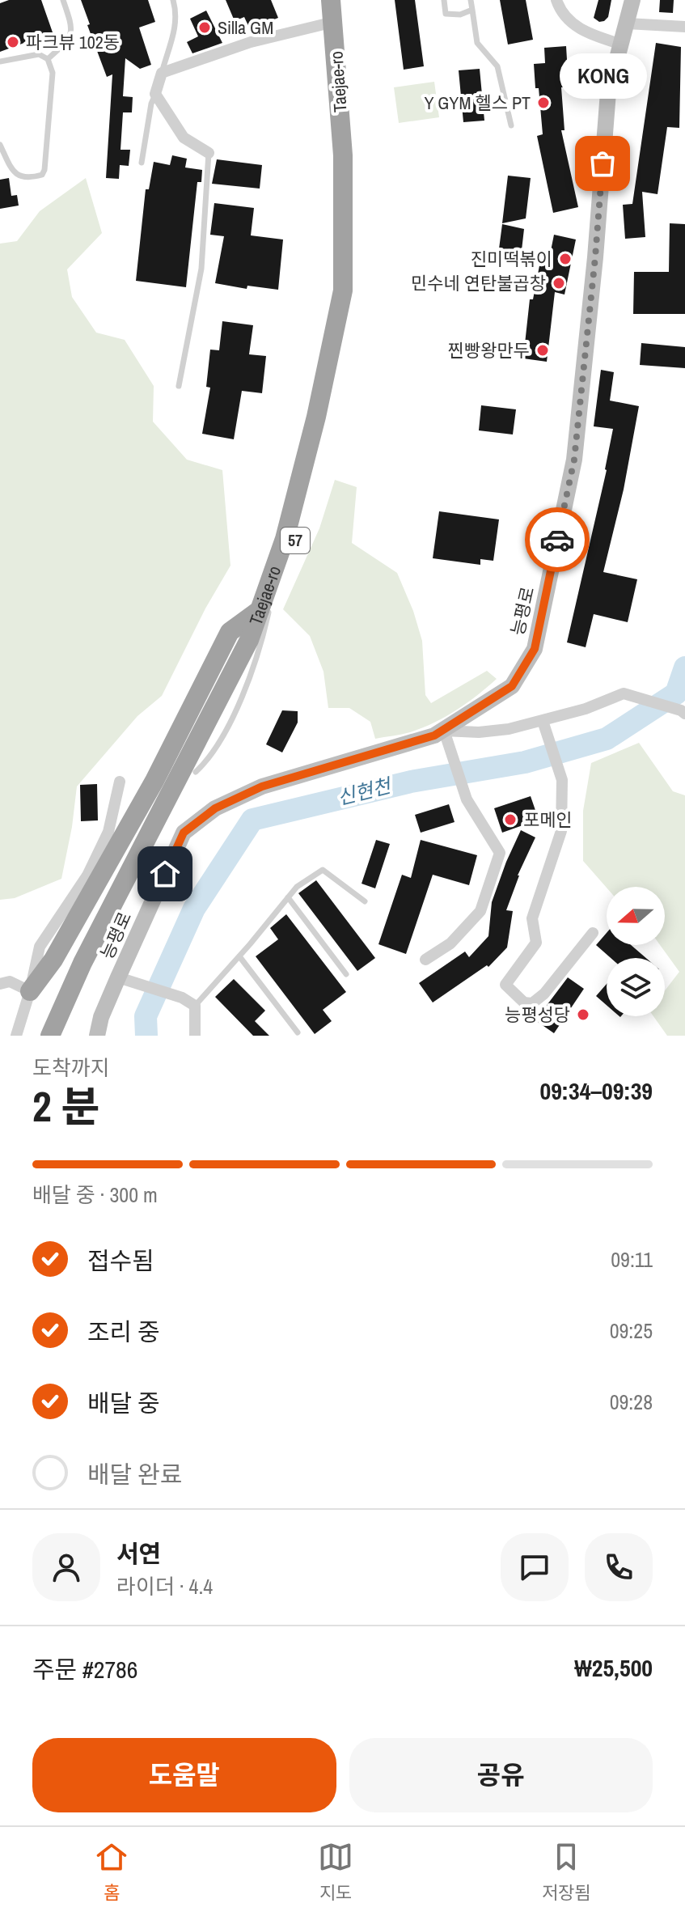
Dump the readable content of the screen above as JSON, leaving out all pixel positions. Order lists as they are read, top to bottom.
{
  "streets": {
    "highway": ["Taejae-ro", "57"],
    "main road": ["능평로"]
  },
  "water": ["신현천"],
  "places": [
    "Silla GM",
    "파크뷰 102동",
    "Y GYM 헬스 PT",
    "KONG",
    "진미떡볶이",
    "민수네 연탄불곱창",
    "찐빵왕만두",
    "포메인",
    "능평성당"
  ],
  "north": "left",
  "page": {
    "bubble": "KONG",
    "heading": ["2 분", "도착까지", "09:34–09:39"],
    "panel": [
      "서연",
      "라이더 · 4.4",
      "주문 #2786",
      "₩25,500"
    ],
    "bar": "배달 중 · 300 m",
    "list": [
      ["접수됨", "09:11"],
      ["조리 중", "09:25"],
      ["배달 중", "09:28"],
      "배달 완료"
    ],
    "buttons": ["도움말", "공유"],
    "tabs": ["홈", "지도", "저장됨"]
  }
}
